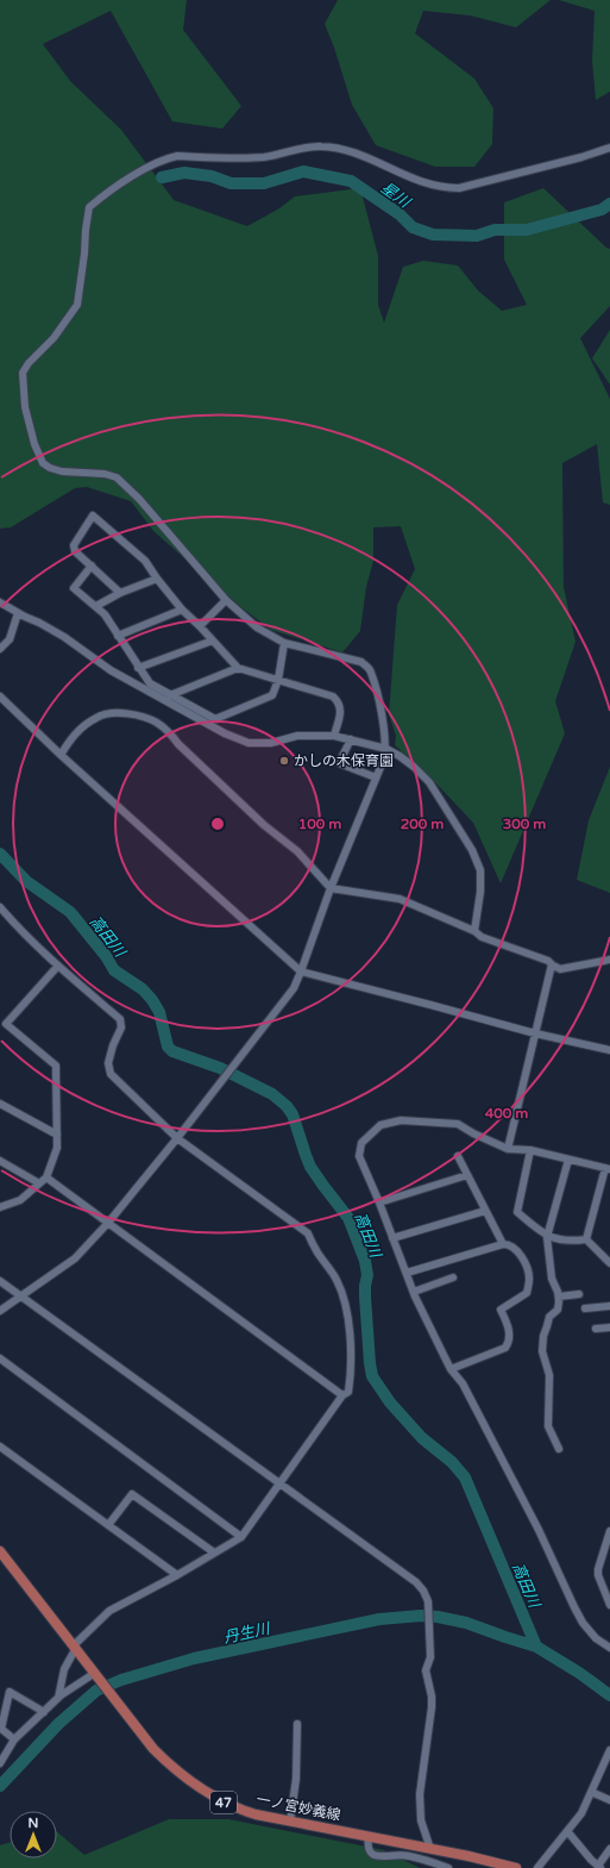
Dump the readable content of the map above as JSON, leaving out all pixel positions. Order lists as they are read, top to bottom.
{
  "streets": {
    "main road": ["47", "一ノ宮妙義線"]
  },
  "crossings": [
    ["47", "一ノ宮妙義線"]
  ],
  "water": ["星川", "高田川", "丹生川"],
  "places": ["かしの木保育園"],
  "north": "top",
  "rings": [
    "100 m",
    "200 m",
    "300 m",
    "400 m"
  ]
}
